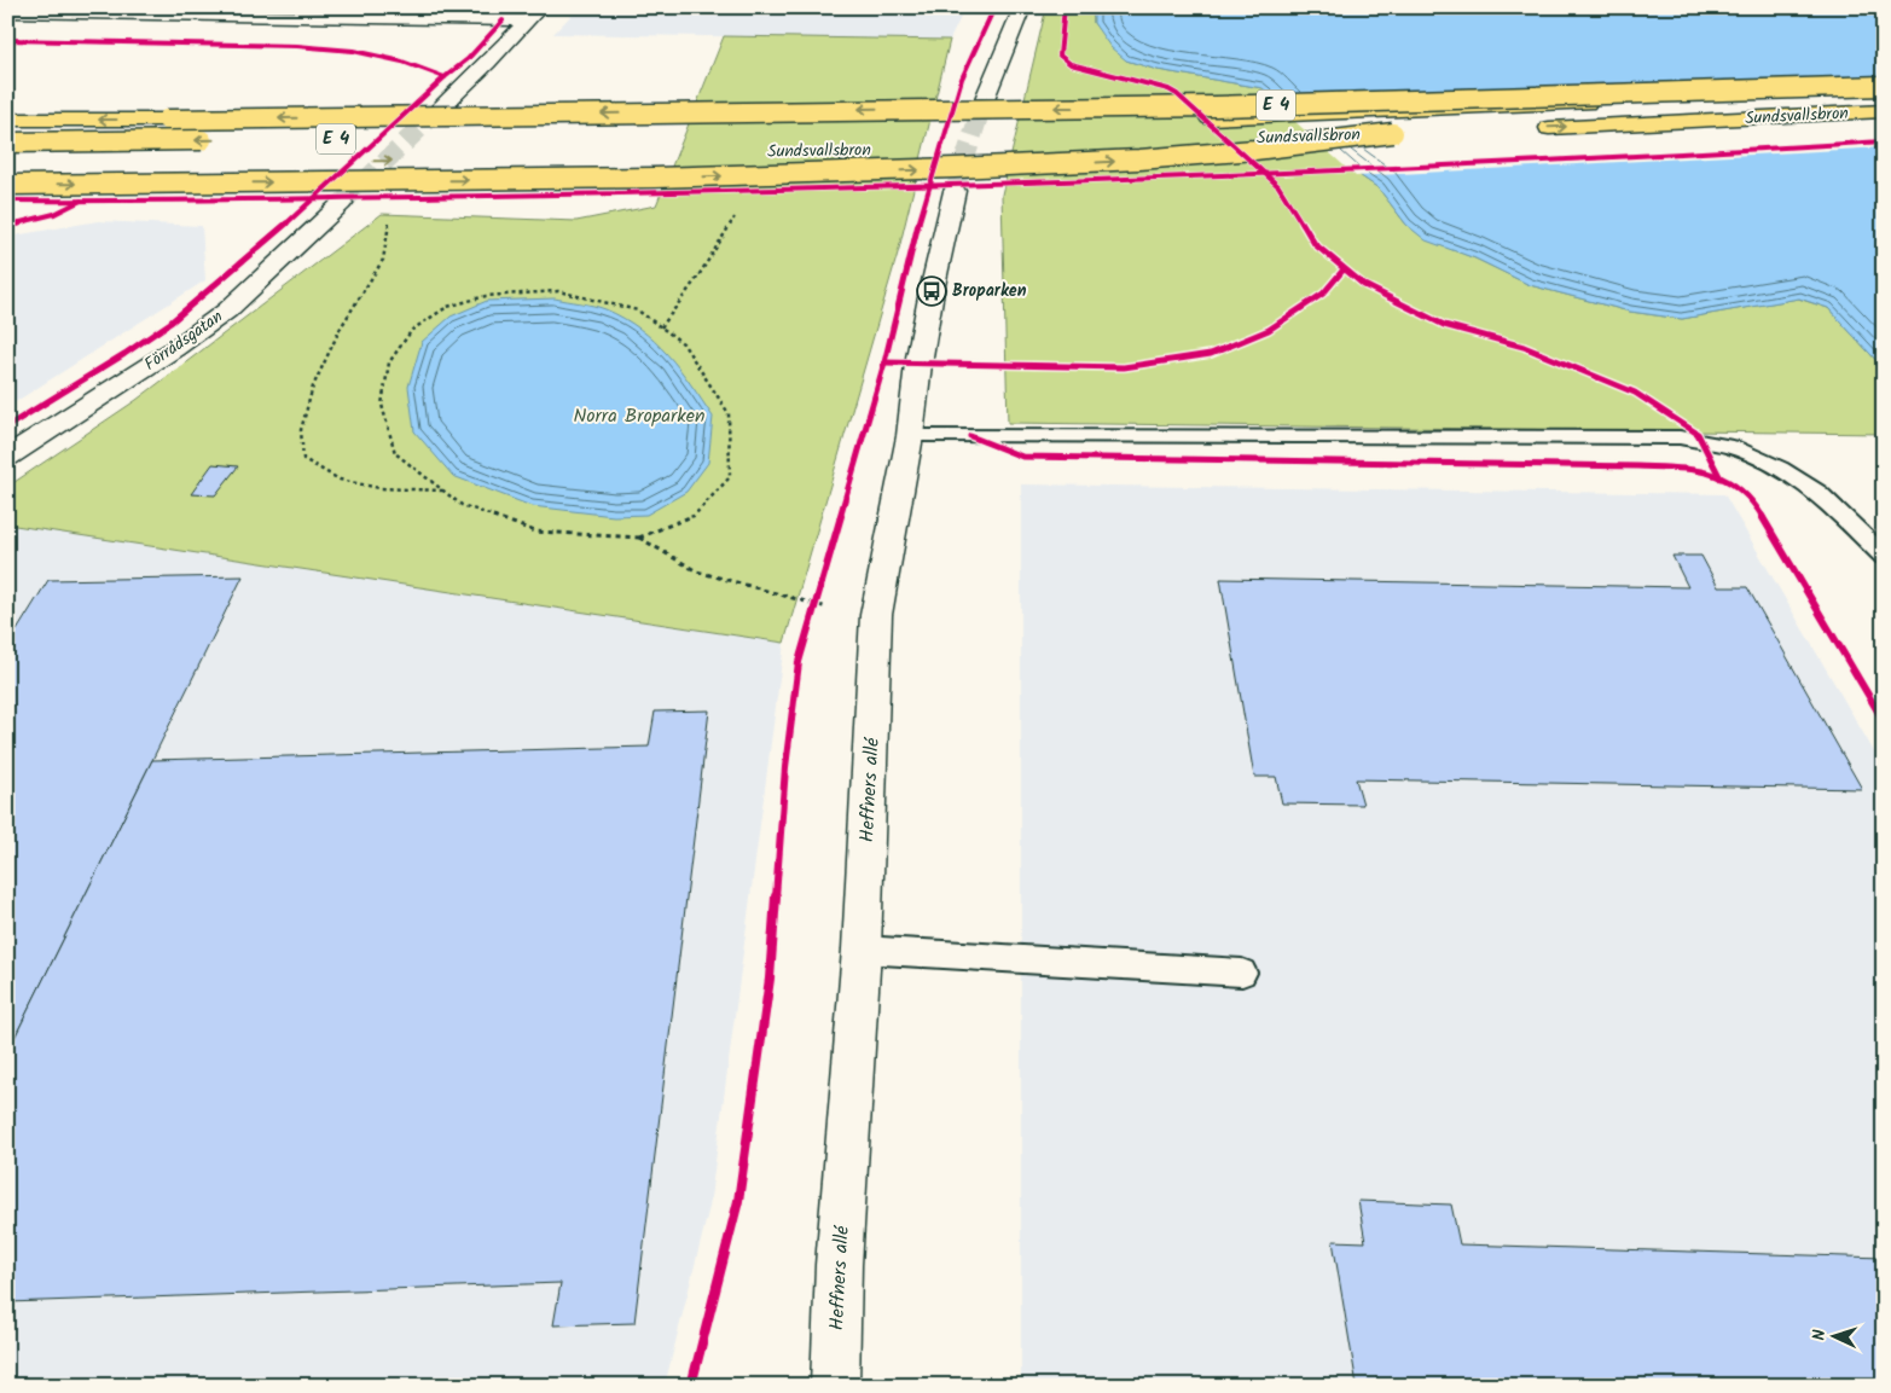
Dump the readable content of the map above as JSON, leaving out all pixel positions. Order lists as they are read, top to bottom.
{
  "streets": {
    "highway": ["E 4", "Sundsvallsbron"],
    "street": ["Förrådsgatan", "Heffners allé"]
  },
  "crossings": [
    ["E 4", "Sundsvallsbron"]
  ],
  "parks": ["Norra Broparken"],
  "places": {
    "bus stop": ["Broparken"]
  },
  "north": "left"
}
